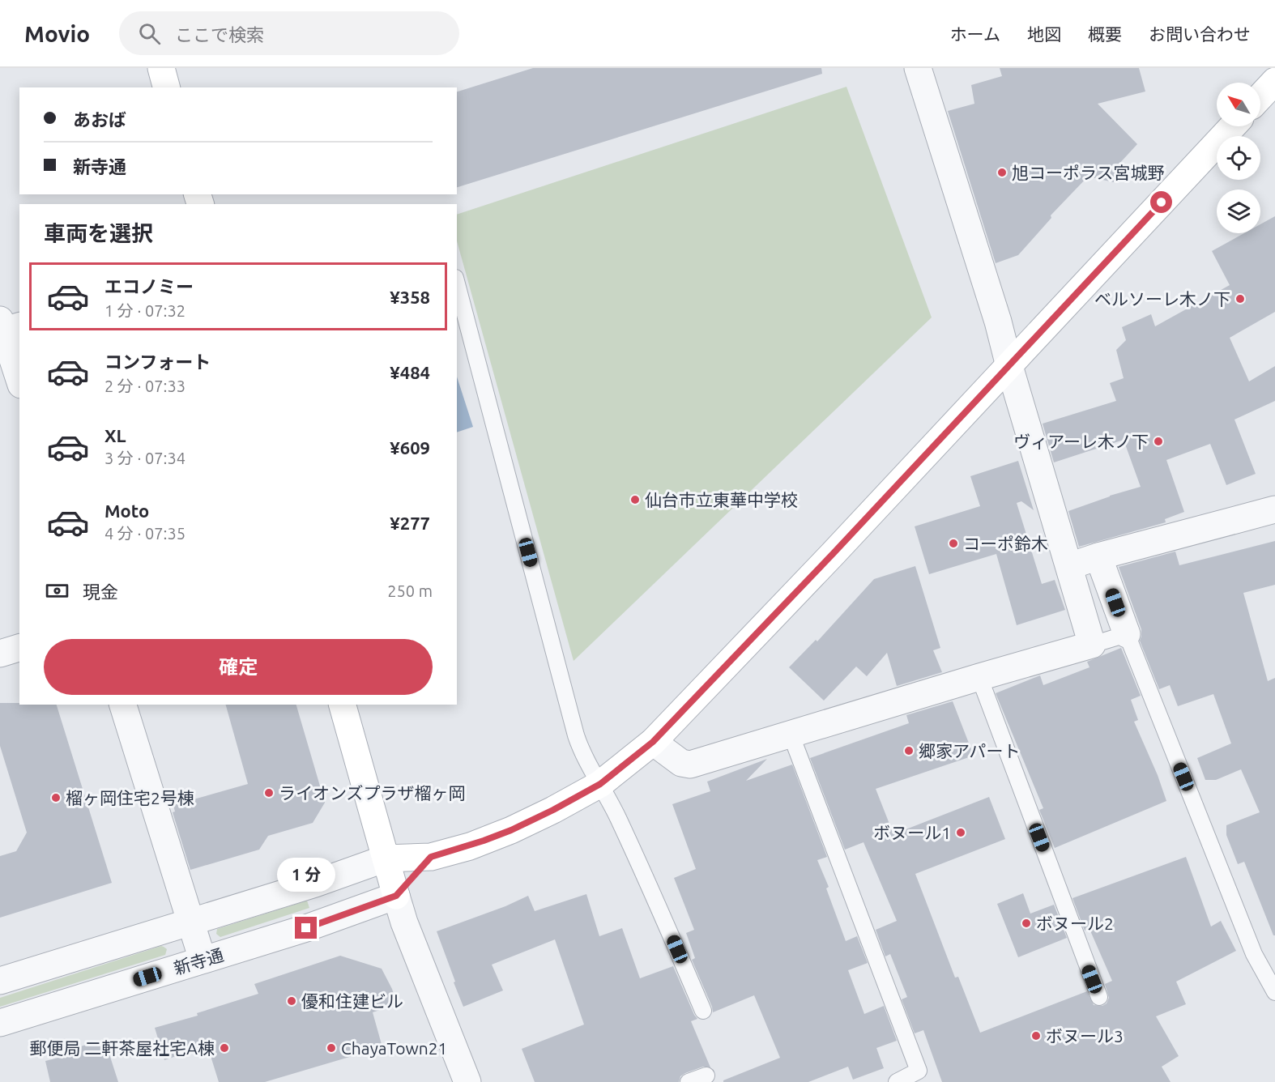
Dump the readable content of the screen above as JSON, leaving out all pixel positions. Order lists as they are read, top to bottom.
{
  "streets": {
    "street": ["新寺通"]
  },
  "places": [
    "旭コーポラス宮城野",
    "ベルソーレ木ノ下",
    "ヴィアーレ木ノ下",
    "仙台市立東華中学校",
    "コーポ鈴木",
    "郷家アパート",
    "ライオンズプラザ榴ヶ岡",
    "榴ヶ岡住宅2号棟",
    "ボヌール1",
    "ボヌール2",
    "優和住建ビル",
    "ボヌール3",
    "郵便局 二軒茶屋社宅A棟",
    "ChayaTown21"
  ],
  "north": "top left",
  "page": {
    "header": "Movio",
    "search": "ここで検索",
    "nav": [
      "ホーム",
      "地図",
      "概要",
      "お問い合わせ"
    ],
    "banner": ["あおば", "新寺通"],
    "heading": "車両を選択",
    "list": [
      {
        "name": "エコノミー",
        "note": "1 分 · 07:32",
        "value": "¥358"
      },
      {
        "name": "コンフォート",
        "note": "2 分 · 07:33",
        "value": "¥484"
      },
      {
        "name": "XL",
        "note": "3 分 · 07:34",
        "value": "¥609"
      },
      {
        "name": "Moto",
        "note": "4 分 · 07:35",
        "value": "¥277"
      }
    ],
    "pay": ["現金", "250 m"],
    "buttons": "確定",
    "bubble": "1 分"
  }
}
